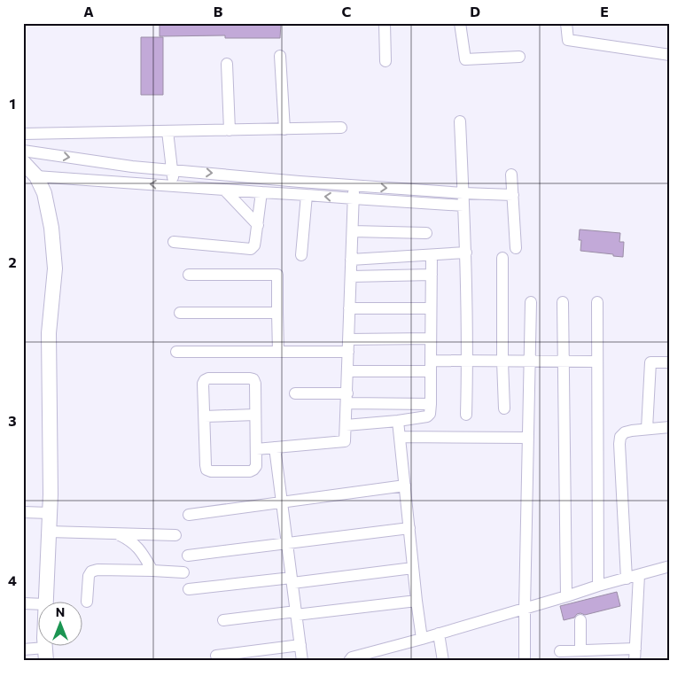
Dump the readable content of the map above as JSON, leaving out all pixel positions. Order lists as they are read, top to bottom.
{
  "north": "top",
  "grid": {
    "columns": [
      "A",
      "B",
      "C",
      "D",
      "E"
    ],
    "rows": [
      "1",
      "2",
      "3",
      "4"
    ]
  }
}
